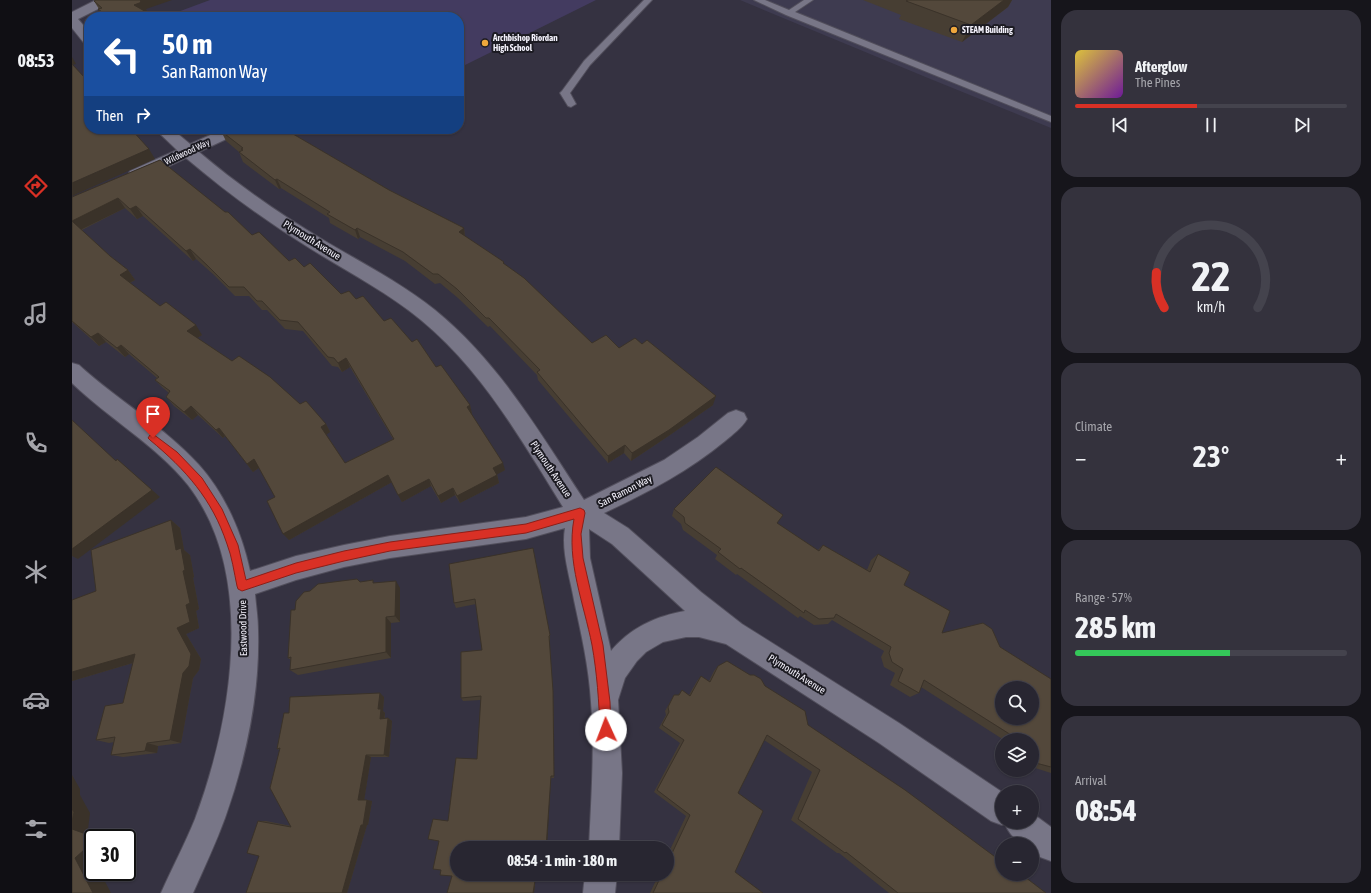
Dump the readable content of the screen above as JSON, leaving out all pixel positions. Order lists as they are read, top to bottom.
{
  "streets": {
    "street": [
      "Wildwood Way",
      "Plymouth Avenue",
      "San Ramon Way",
      "Eastwood Drive"
    ]
  },
  "crossings": [
    ["Wildwood Way", "Plymouth Avenue"],
    ["Plymouth Avenue", "San Ramon Way"],
    ["San Ramon Way", "Eastwood Drive"]
  ],
  "places": ["STEAM Building", "Archbishop Riordan High School"],
  "page": {
    "tabs": "08:53",
    "turn": ["50 m", "San Ramon Way"],
    "song": ["Afterglow", "The Pines"],
    "then": "Then",
    "tile": [
      "Climate",
      ["Range · 57%", "285 km"],
      ["Arrival", "08:54"]
    ],
    "heat": ["−", "23°", "+"],
    "map_buttons": ["+", "−"],
    "limit": "30",
    "trip": "08:54 · 1 min · 180 m",
    "gauge": ["22", "km/h"]
  }
}
